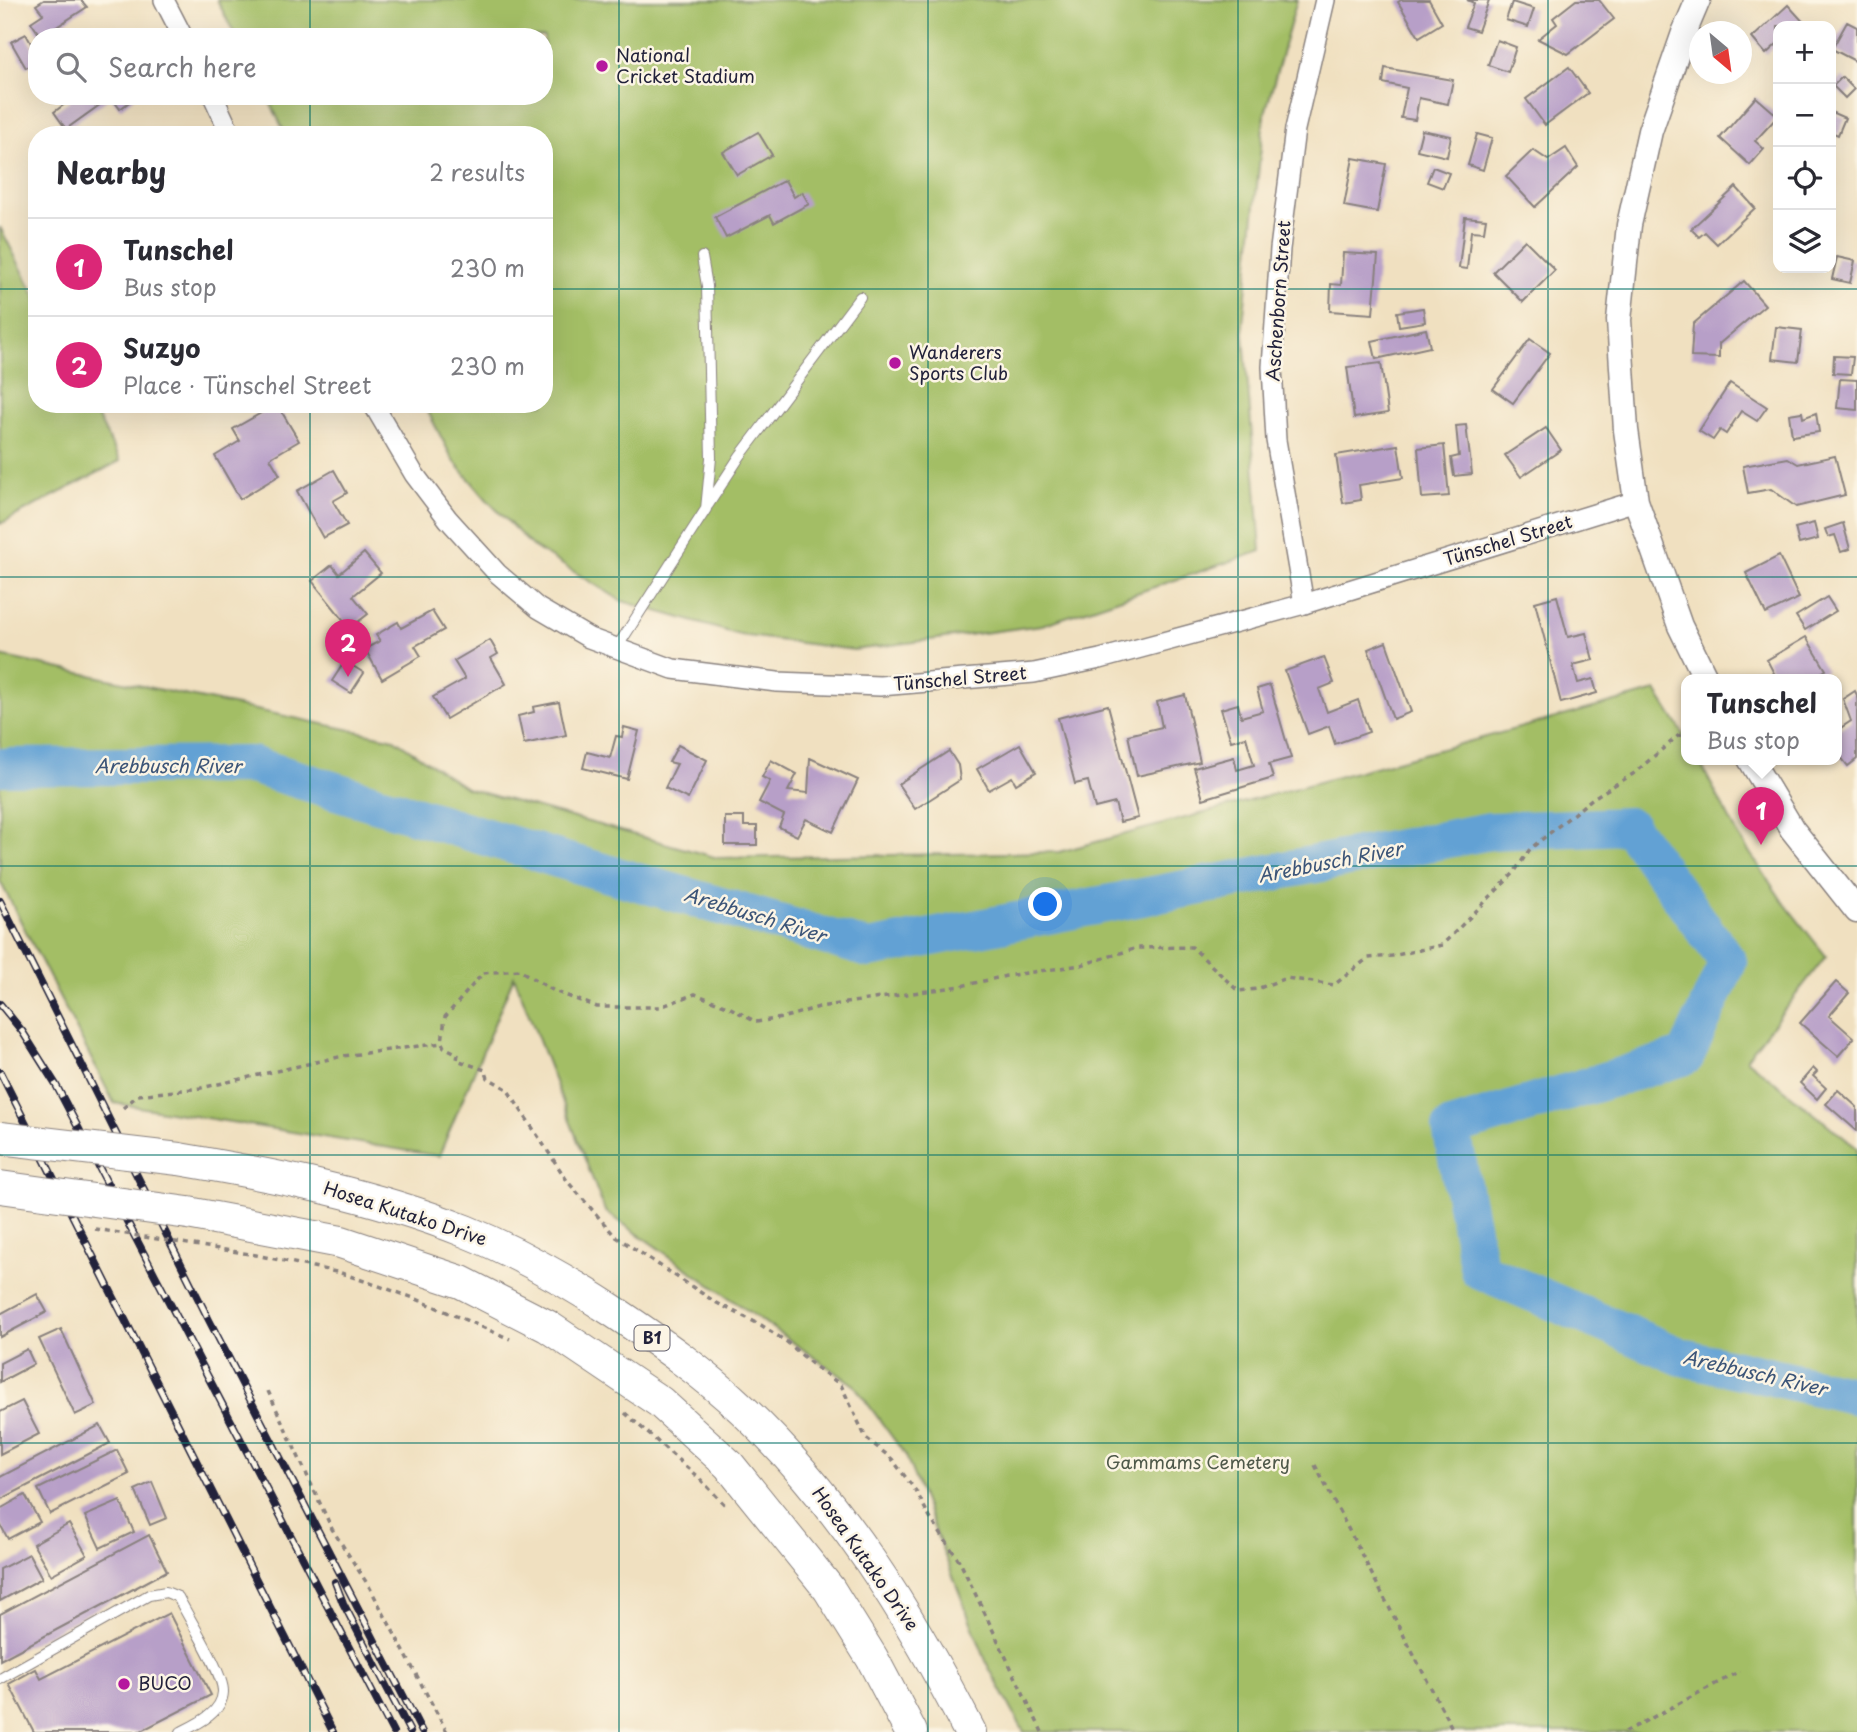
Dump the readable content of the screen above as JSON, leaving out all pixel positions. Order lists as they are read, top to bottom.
{
  "streets": {
    "main road": ["Hosea Kutako Drive", "B1"],
    "street": ["Aschenborn Street", "Tünschel Street"]
  },
  "crossings": [
    ["Aschenborn Street", "Tünschel Street"]
  ],
  "water": ["Arebbusch River"],
  "parks": ["Gammams Cemetery"],
  "places": ["National Cricket Stadium", "Wanderers Sports Club", "BUCO"],
  "north": "bottom right",
  "page": {
    "map_buttons": ["+", "−"],
    "search": "Search here",
    "heading": ["Nearby", "2 results"],
    "list": [
      {
        "mark": "1",
        "name": "Tunschel",
        "note": "Bus stop",
        "value": "230 m"
      },
      {
        "mark": "2",
        "name": "Suzyo",
        "note": "Place · Tünschel Street",
        "value": "230 m"
      }
    ],
    "pins": ["2", "1"],
    "popup": ["Tunschel", "Bus stop"]
  }
}
